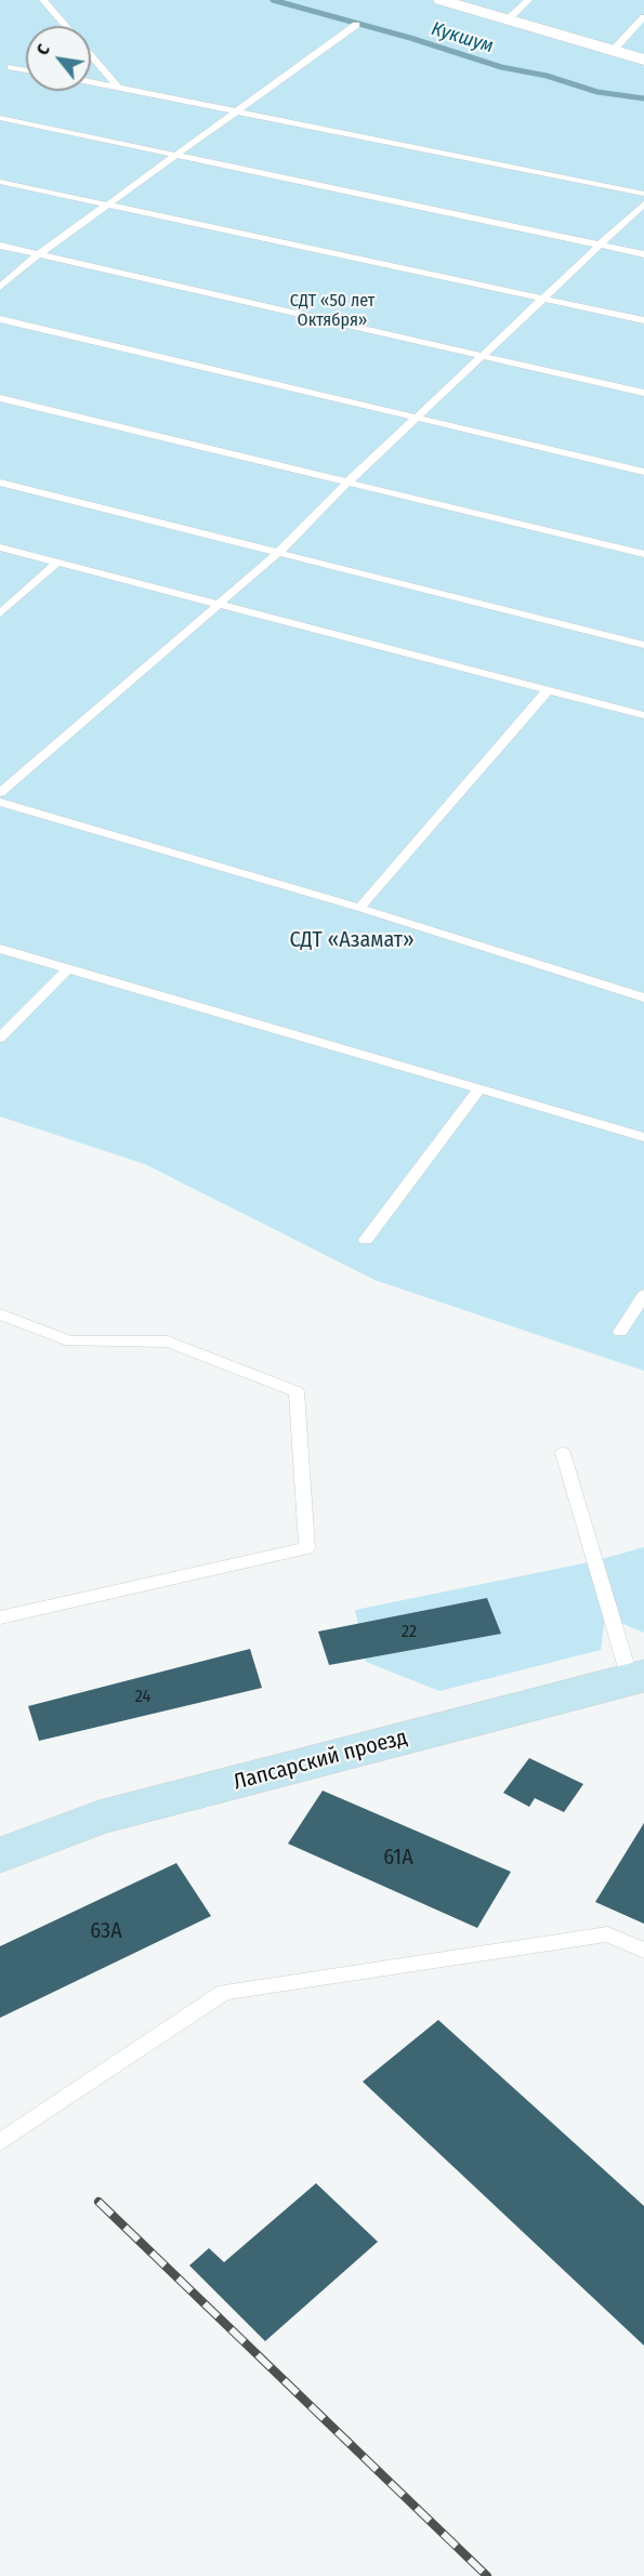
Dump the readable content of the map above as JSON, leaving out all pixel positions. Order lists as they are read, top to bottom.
{
  "streets": {
    "street": ["Лапсарский проезд"]
  },
  "water": ["Кукшум"],
  "parks": ["СДТ «50 лет Октября»", "СДТ «Азамат»"],
  "house_numbers": [
    "22",
    "24",
    "61А",
    "63А"
  ],
  "north": "top left"
}
